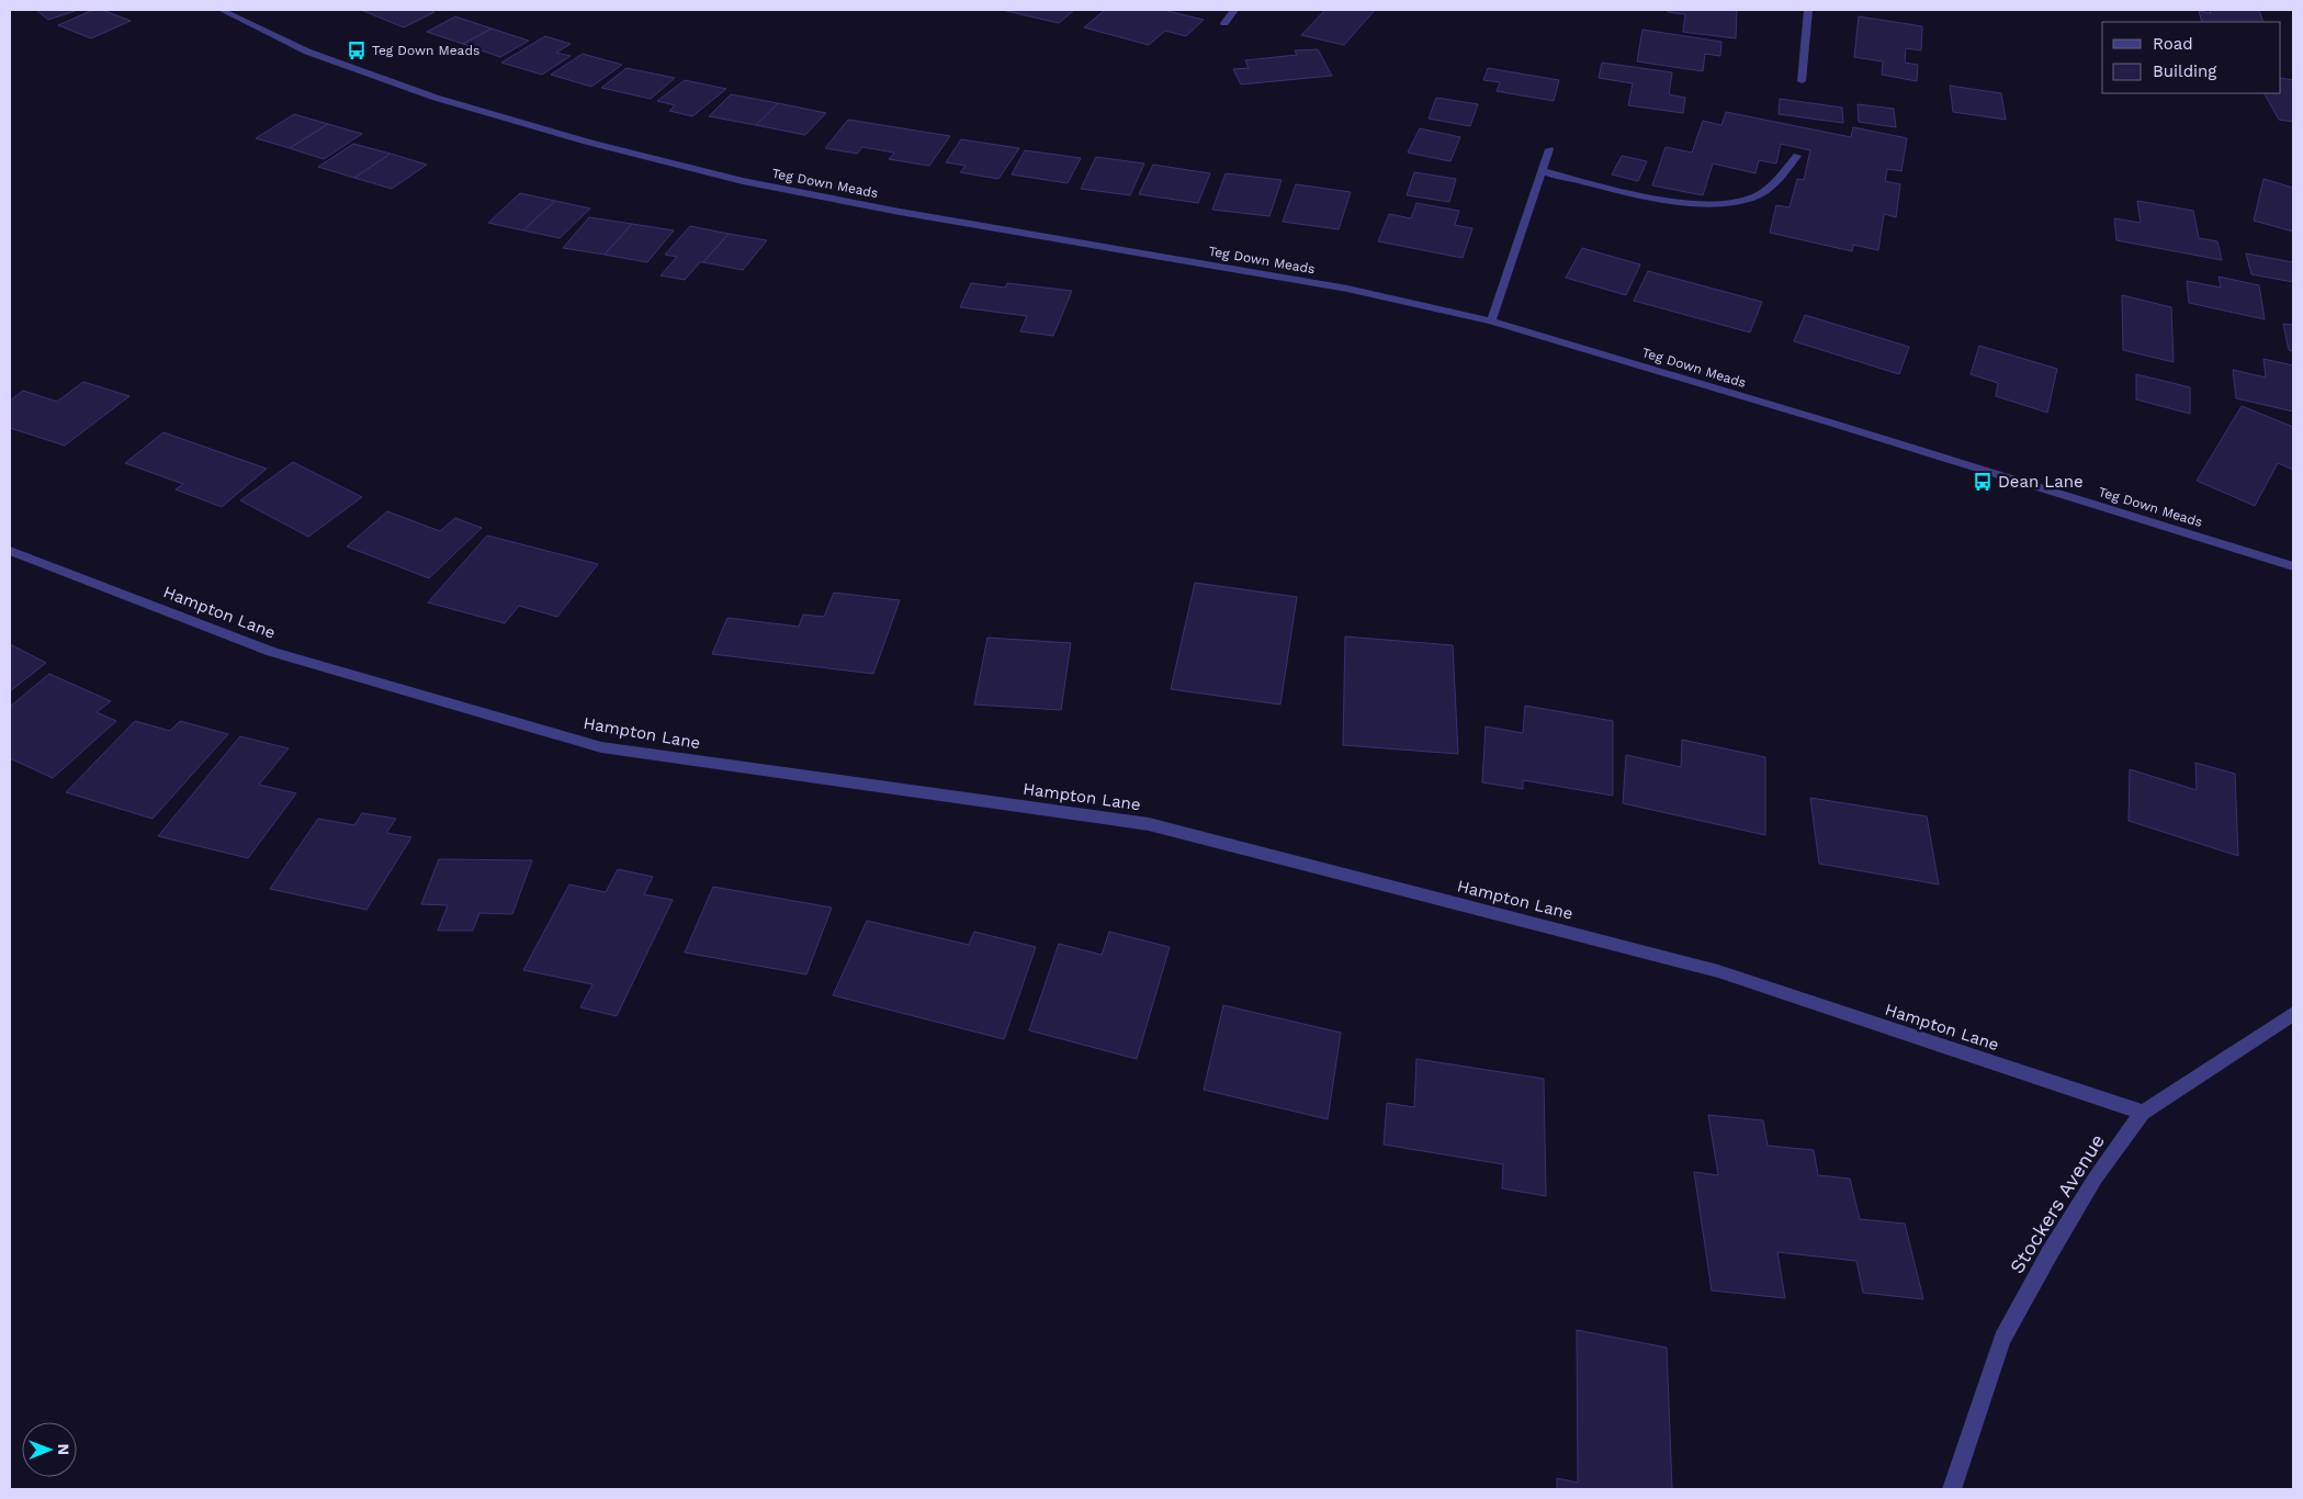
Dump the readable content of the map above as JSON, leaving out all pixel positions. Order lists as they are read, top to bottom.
{
  "streets": {
    "street": ["Teg Down Meads", "Hampton Lane", "Stockers Avenue"]
  },
  "crossings": [
    ["Hampton Lane", "Stockers Avenue"]
  ],
  "places": {
    "bus stop": ["Teg Down Meads", "Dean Lane"]
  },
  "legend": ["Road", "Building"],
  "north": "right"
}
